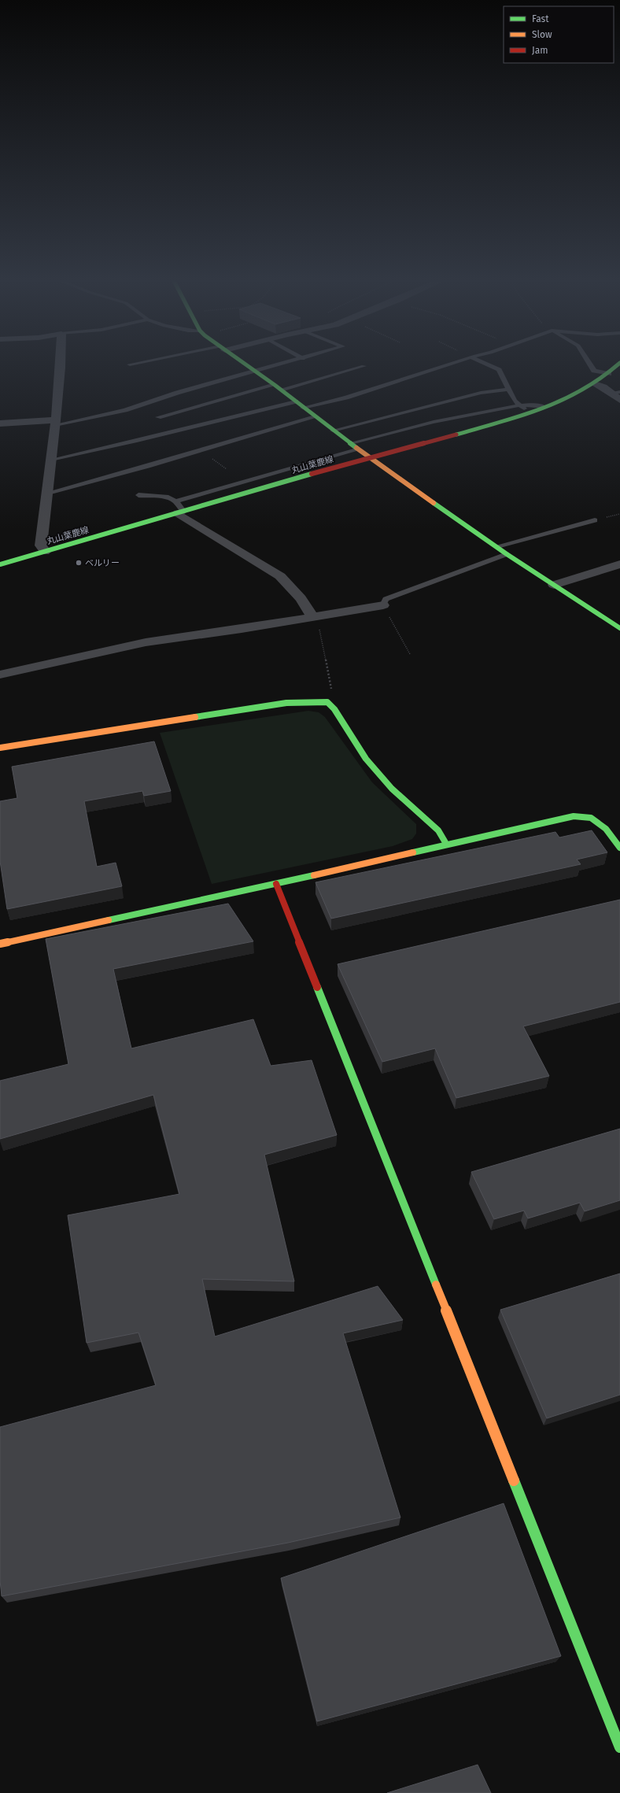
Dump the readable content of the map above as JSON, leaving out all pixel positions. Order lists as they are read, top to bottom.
{
  "streets": {
    "street": ["丸山葉鹿線"]
  },
  "places": ["ベルリー"],
  "legend": ["Fast", "Slow", "Jam"]
}
